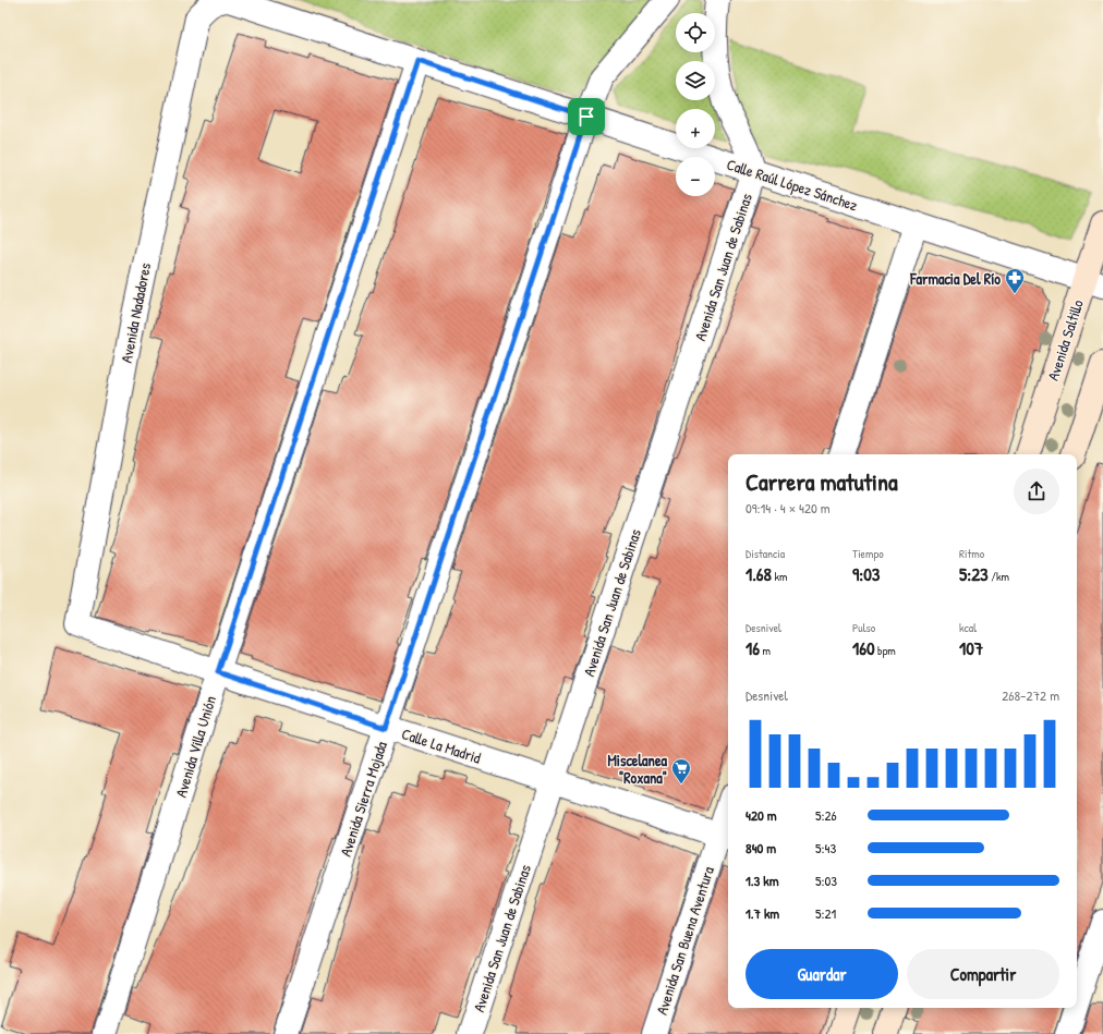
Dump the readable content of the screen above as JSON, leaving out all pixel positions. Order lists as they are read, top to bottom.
{
  "streets": {
    "street": [
      "Calle Raúl López Sánchez",
      "Avenida San Juan de Sabinas",
      "Avenida Nadadores",
      "Avenida Saltillo",
      "Calle La Madrid",
      "Avenida Villa Unión",
      "Avenida Sierra Mojada",
      "Avenida San Buena Aventura"
    ]
  },
  "crossings": [
    ["Calle Raúl López Sánchez", "Avenida San Juan de Sabinas"],
    ["Calle Raúl López Sánchez", "Avenida Nadadores"],
    ["Calle Raúl López Sánchez", "Avenida Saltillo"],
    ["Calle Raúl López Sánchez", "Avenida Villa Unión"],
    ["Calle Raúl López Sánchez", "Avenida Sierra Mojada"],
    ["Avenida San Juan de Sabinas", "Calle La Madrid"],
    ["Avenida Nadadores", "Calle La Madrid"],
    ["Calle La Madrid", "Avenida Villa Unión"],
    ["Calle La Madrid", "Avenida Sierra Mojada"],
    ["Calle La Madrid", "Avenida San Buena Aventura"]
  ],
  "places": {
    "pharmacy": ["Farmacia Del Río"],
    "supermarket": ["Miscelanea \"Roxana\""]
  },
  "page": {
    "map_buttons": ["+", "−"],
    "heading": ["Carrera matutina", "09:14 · 4 × 420 m"],
    "stats": [
      ["Distancia", "1.68 km"],
      ["Tiempo", "9:03"],
      ["Ritmo", "5:23 /km"],
      ["Desnivel", "16 m"],
      ["Pulso", "160 bpm"],
      ["kcal", "107"]
    ],
    "chart": ["Desnivel", "268–272 m"],
    "list": [
      {
        "name": "420 m",
        "note": "5:26"
      },
      {
        "name": "840 m",
        "note": "5:43"
      },
      {
        "name": "1.3 km",
        "note": "5:03"
      },
      {
        "name": "1.7 km",
        "note": "5:21"
      }
    ],
    "buttons": ["Guardar", "Compartir"]
  }
}
